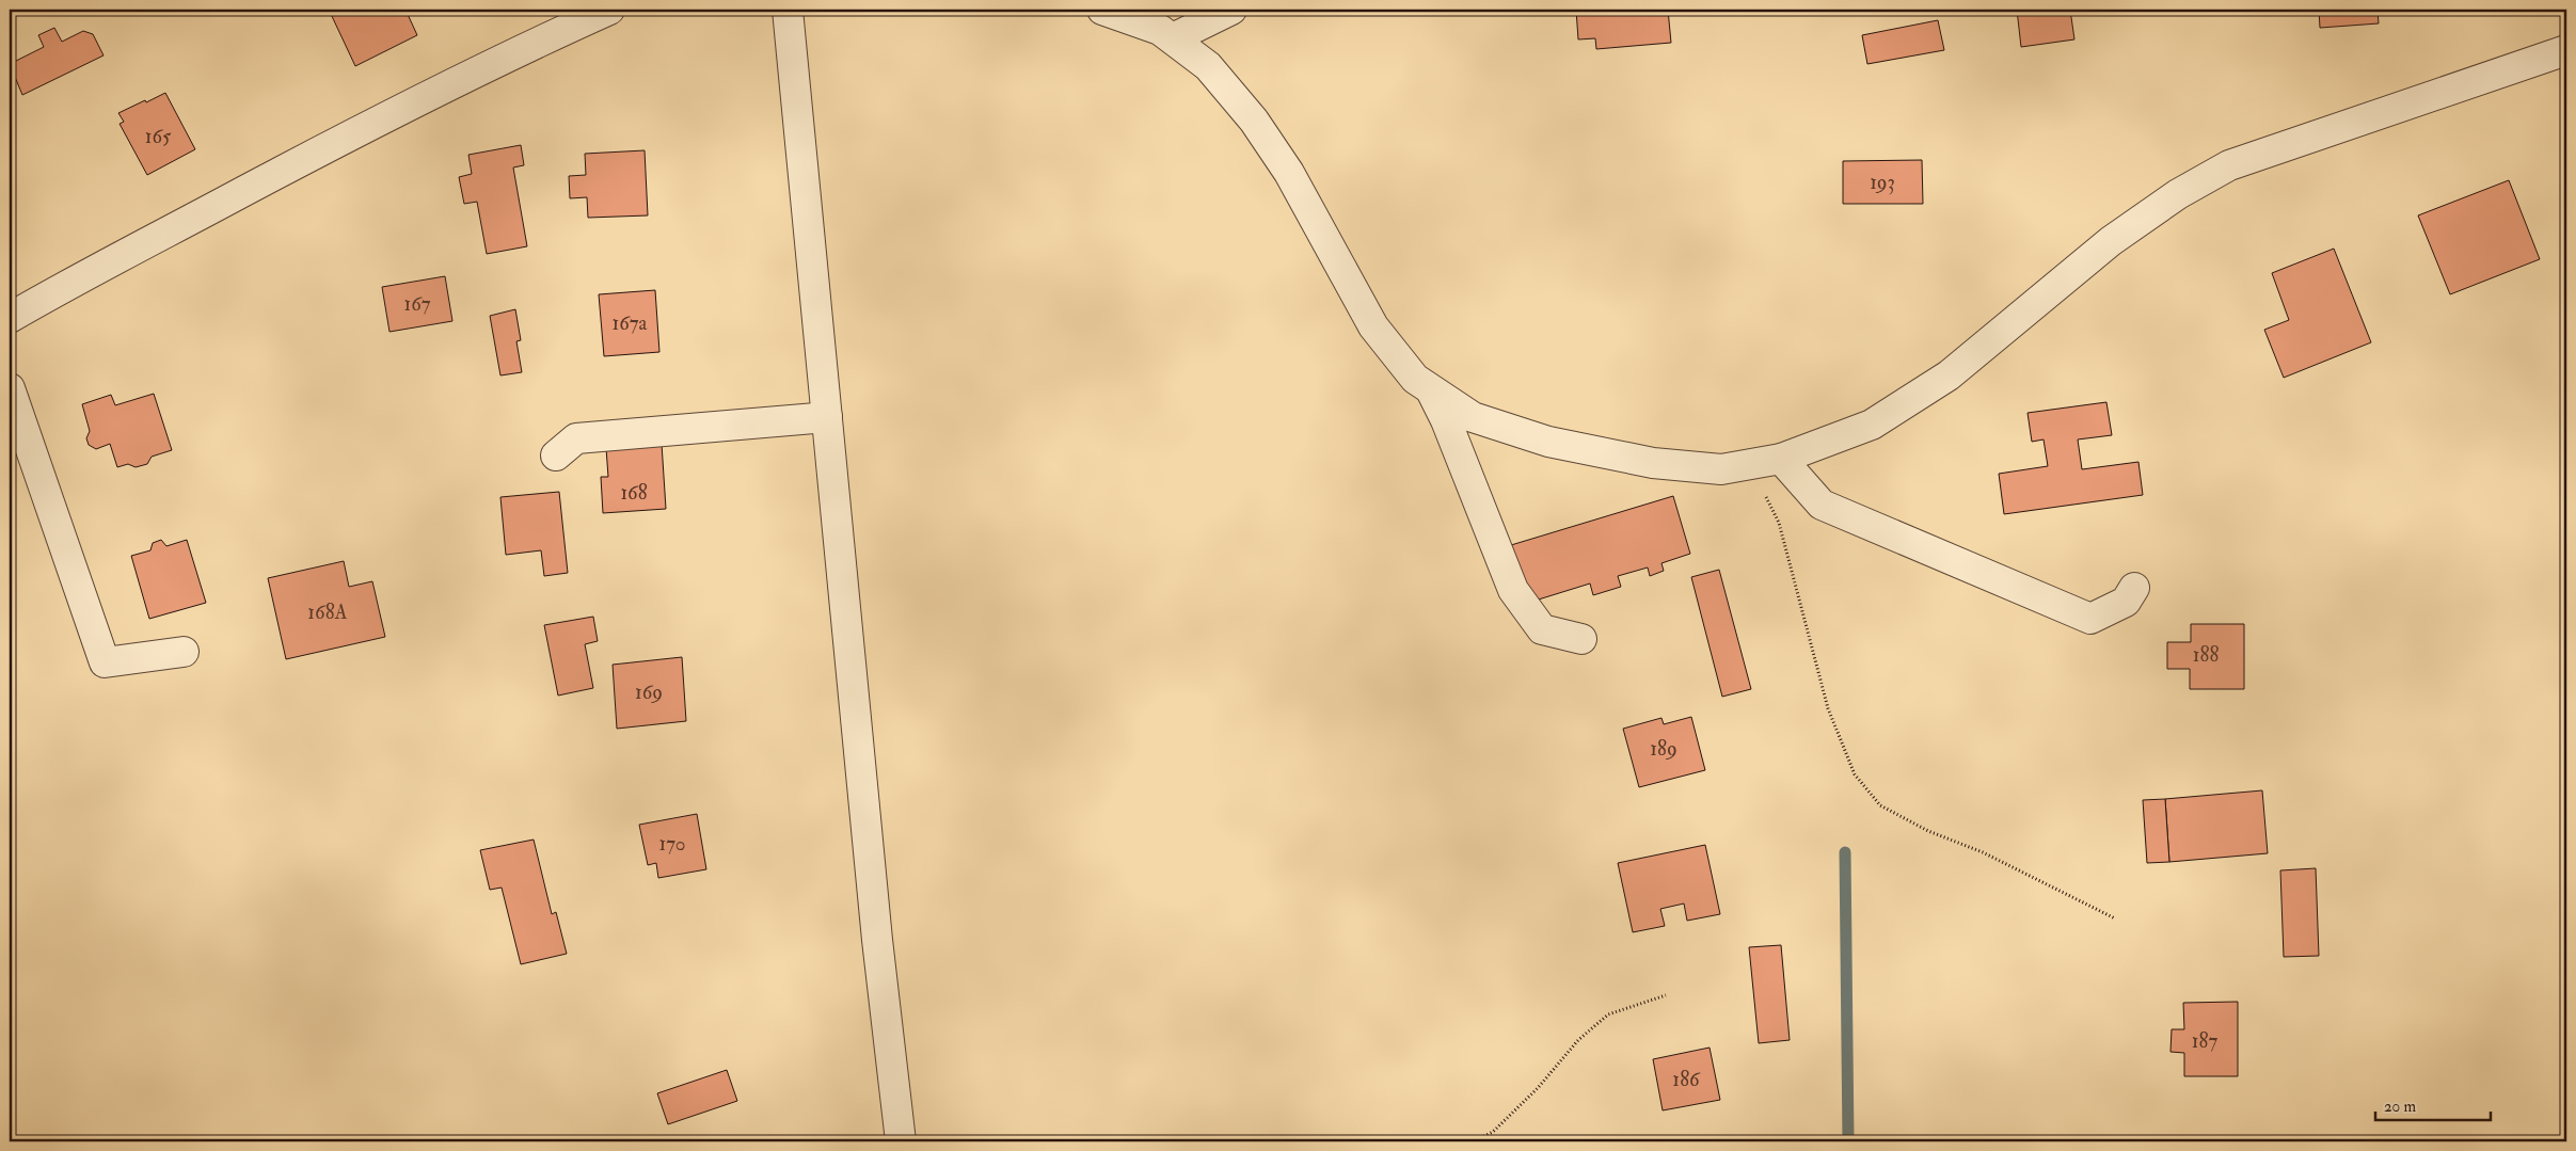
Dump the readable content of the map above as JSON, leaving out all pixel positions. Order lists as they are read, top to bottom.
{
  "house_numbers": [
    "165",
    "193",
    "167",
    "167a",
    "168",
    "168A",
    "188",
    "169",
    "189",
    "170",
    "187",
    "186"
  ],
  "scale_bar": "20 m"
}
